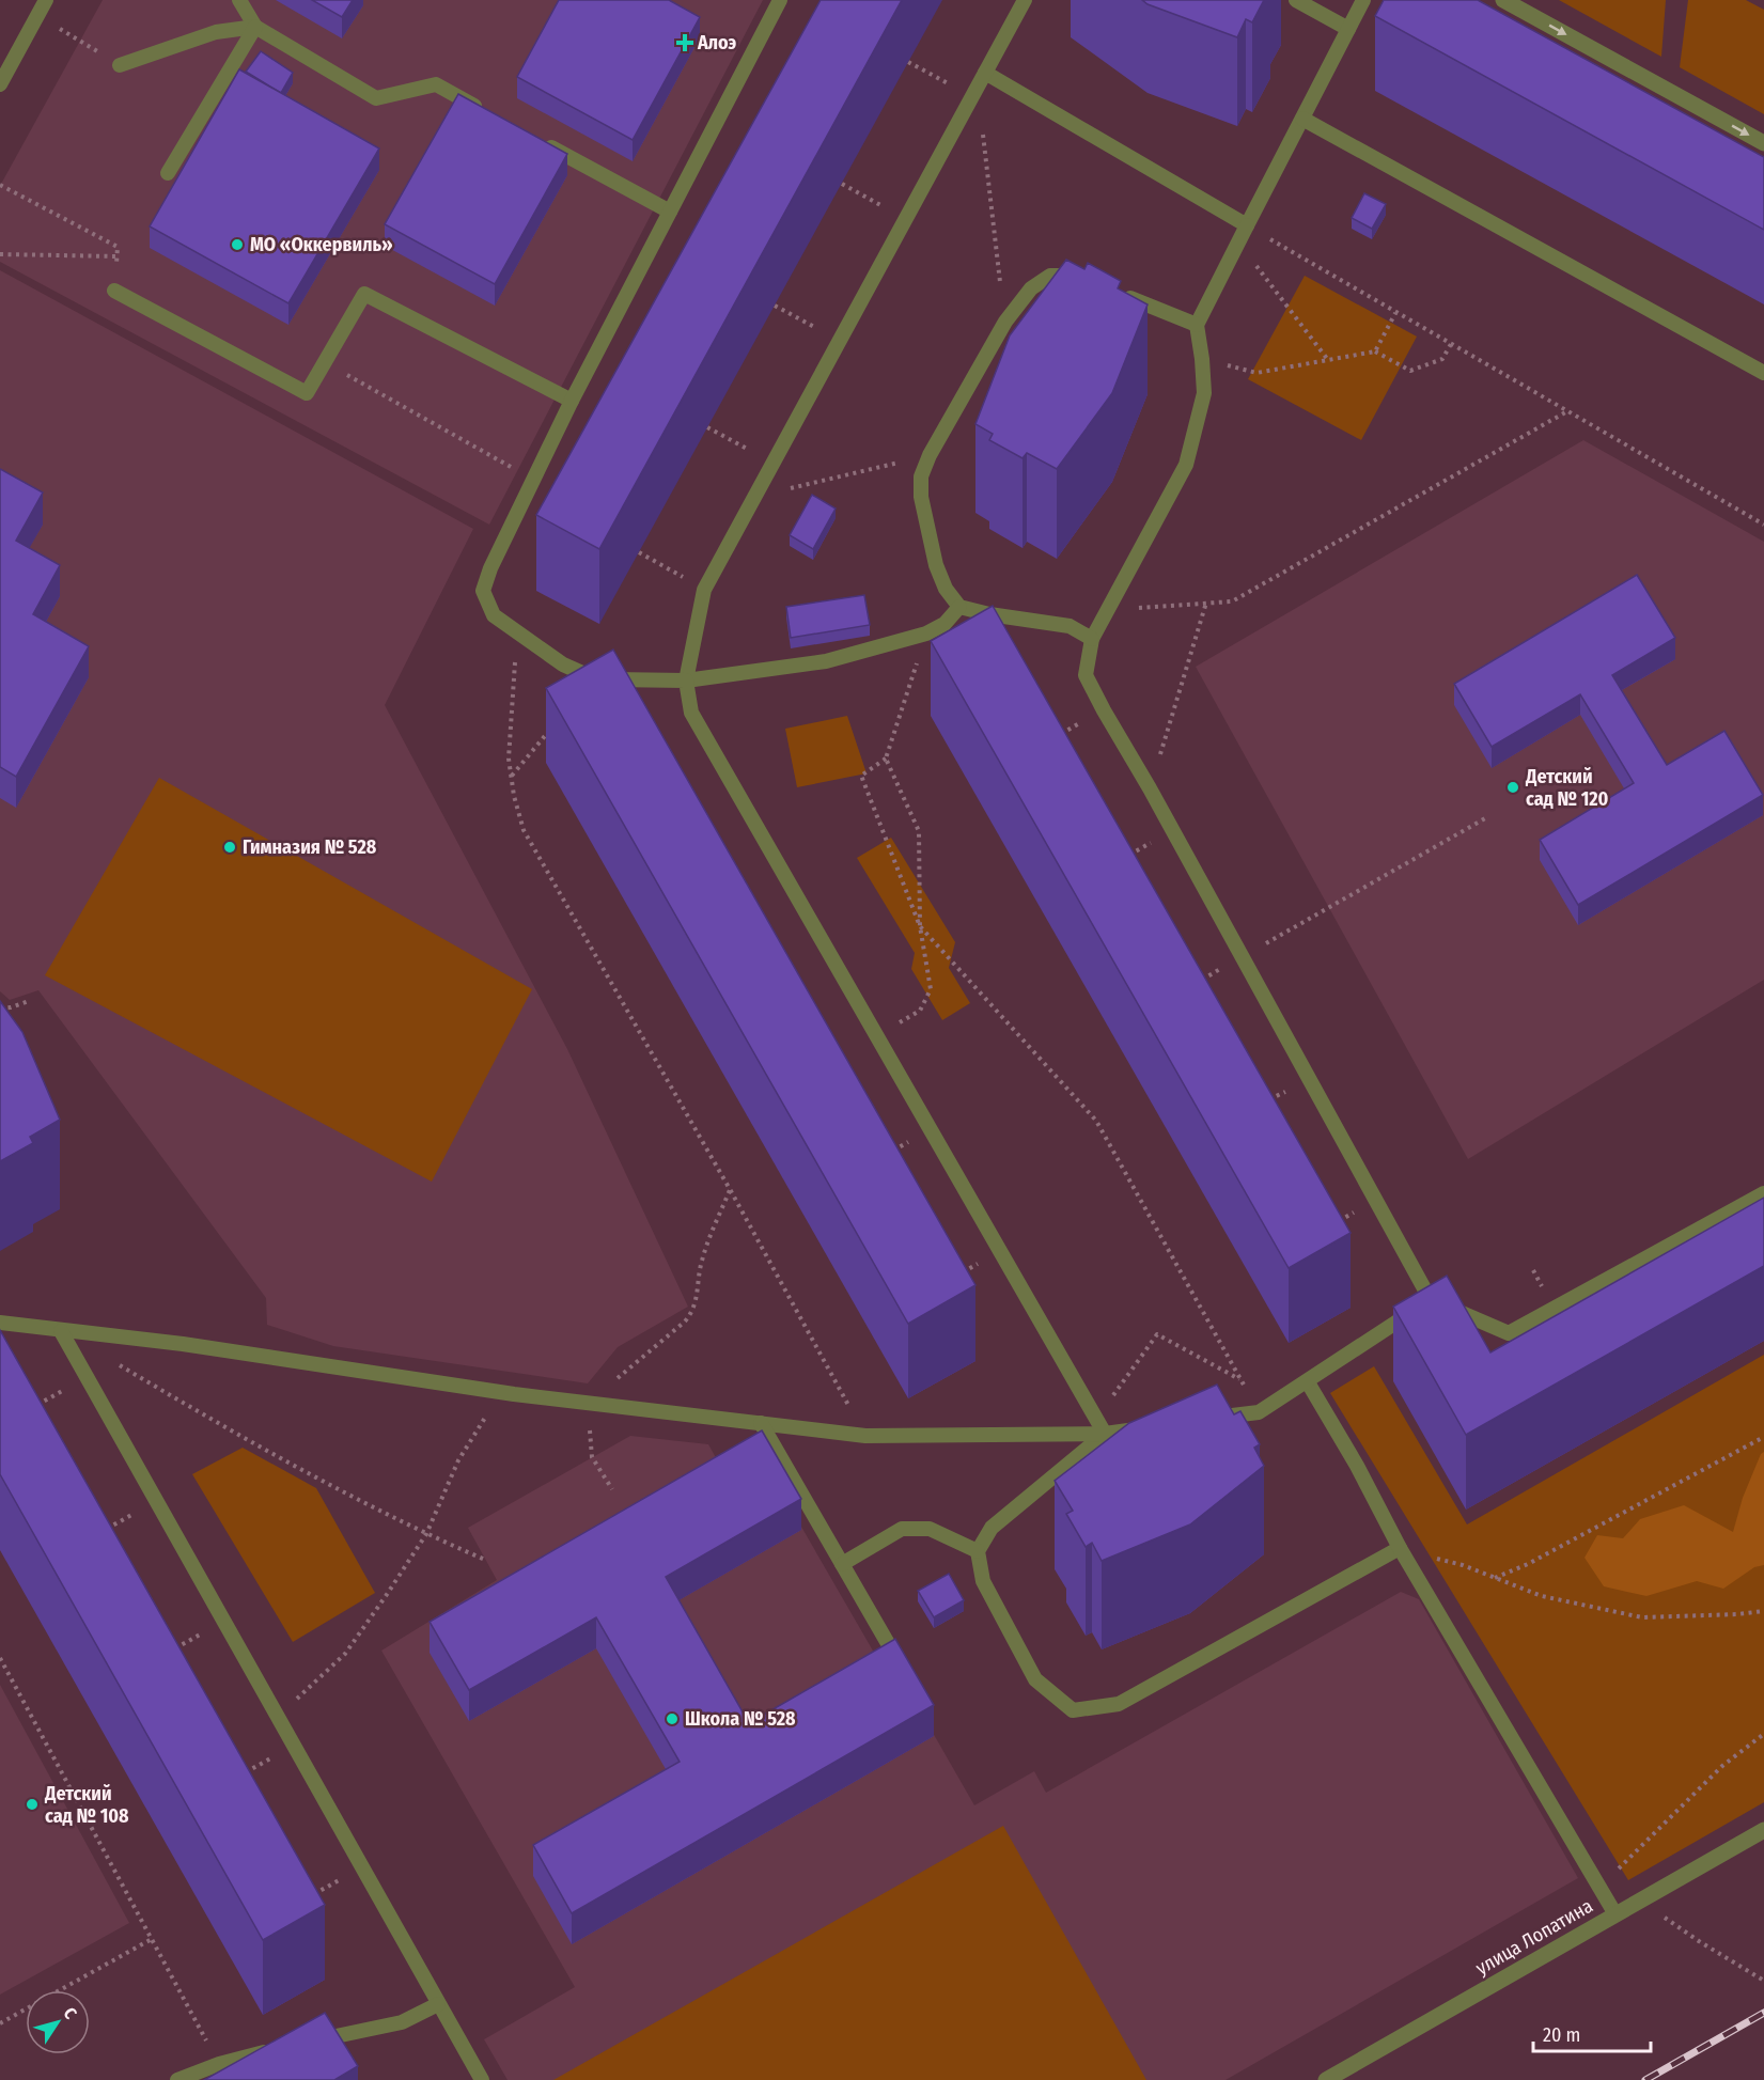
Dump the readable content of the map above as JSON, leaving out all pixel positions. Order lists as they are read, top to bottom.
{
  "streets": {
    "street": ["улица Лопатина"]
  },
  "places": {
    "health": ["Алоэ"],
    "other": [
      "МО «Оккервиль»",
      "Детский сад № 120",
      "Гимназия № 528",
      "Школа № 528",
      "Детский сад № 108"
    ]
  },
  "scale_bar": "20 m",
  "north": "top right"
}
